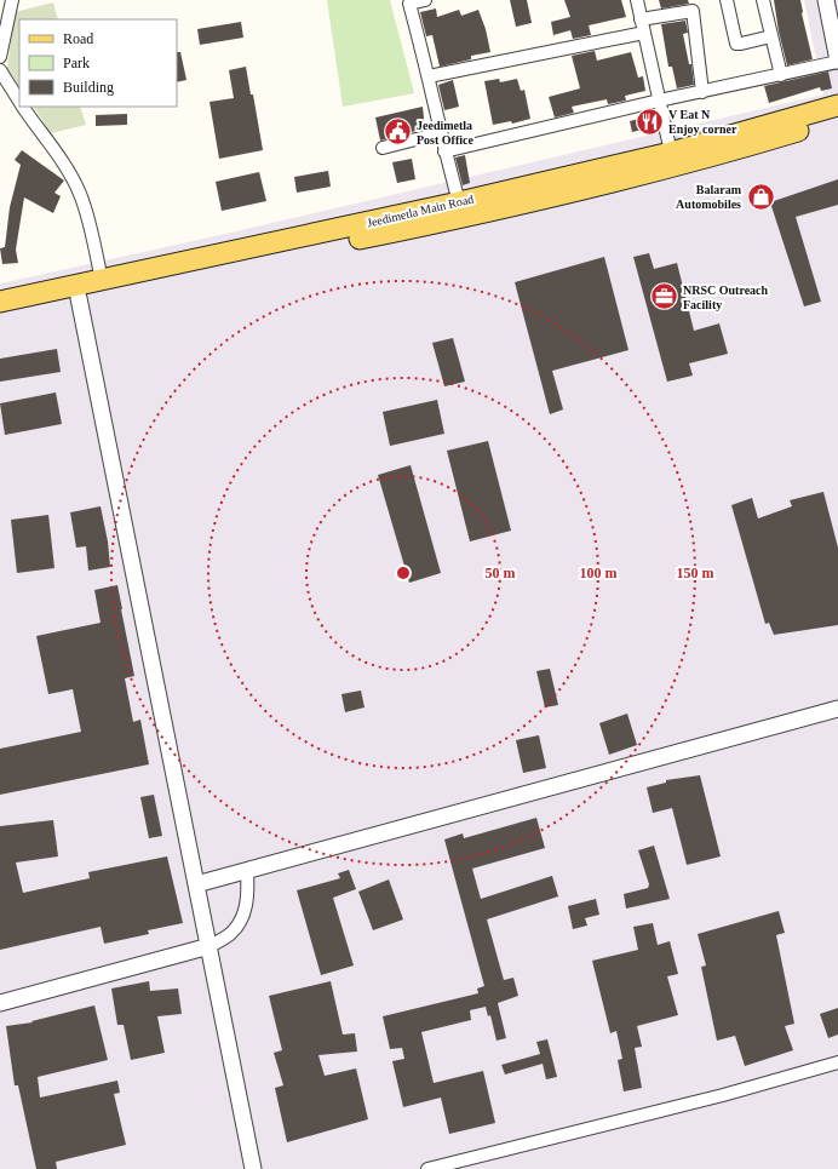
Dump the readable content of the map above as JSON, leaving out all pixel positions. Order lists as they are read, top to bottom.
{
  "streets": {
    "main road": ["Jeedimetla Main Road"]
  },
  "places": {
    "restaurant": ["V Eat N Enjoy corner"],
    "public building": ["Jeedimetla Post Office"],
    "shop": ["Balaram Automobiles"],
    "office": ["NRSC Outreach Facility"]
  },
  "legend": ["Road", "Park", "Building"],
  "rings": ["50 m", "100 m", "150 m"]
}
